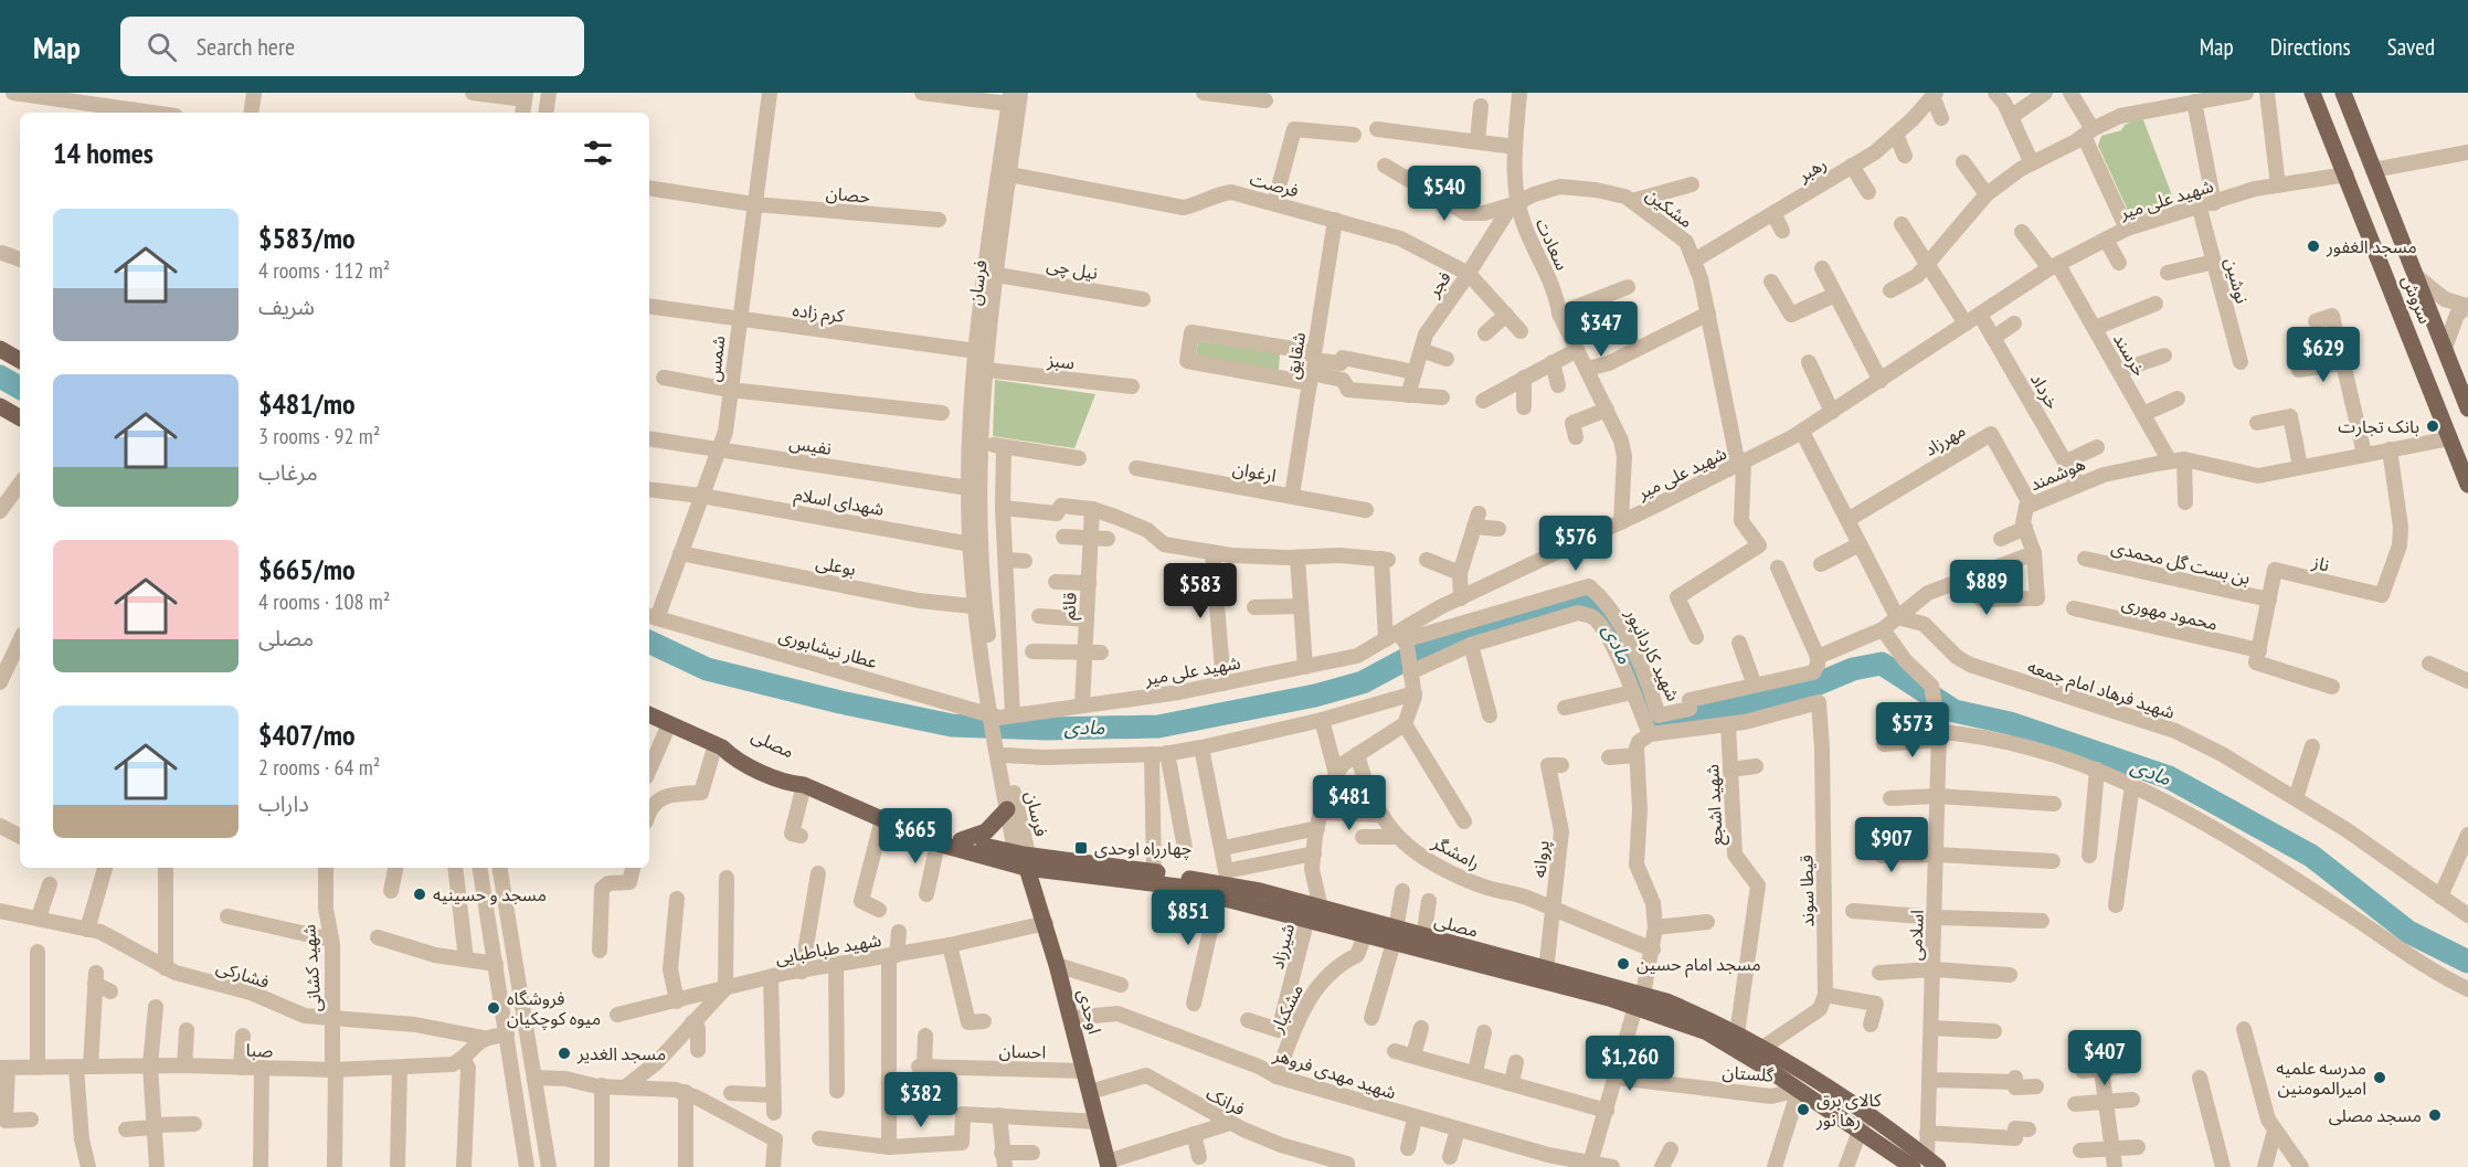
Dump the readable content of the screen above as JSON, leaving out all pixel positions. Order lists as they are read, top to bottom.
{
  "streets": {
    "main road": ["سروش", "مصلی", "اوحدی"],
    "street": [
      "رهبر",
      "فرصت",
      "حصان",
      "شهید علی میر",
      "مشکین",
      "سعادت",
      "نیل چی",
      "نوشین",
      "فرسان",
      "فجر",
      "کرم زاده",
      "خرسند",
      "شقایق",
      "شمس",
      "سبز",
      "خرداد",
      "مهرزاد",
      "نفیس",
      "ارغوان",
      "هوشمند",
      "شهدای اسلام",
      "بن بست گل محمدی",
      "ناز",
      "بوعلی",
      "قائم",
      "محمود مهوری",
      "عطار نیشابوری",
      "شهید کاردانپور",
      "شهید فرهاد امام جمعه",
      "شهید اشجع",
      "رامشگر",
      "پروانه",
      "قیطا سوند",
      "اسلامی",
      "شیرزاد",
      "شهید طباطبایی",
      "شهید کشانی",
      "فشارکی",
      "مشکبار",
      "صبا",
      "احسان",
      "شهید مهدی فروهر",
      "گلستان",
      "فرانک"
    ]
  },
  "crossings": [
    ["رهبر", "مشکین"],
    ["فرصت", "فرسان"],
    ["فرصت", "فجر"],
    ["فرصت", "شقایق"],
    ["حصان", "شمس"],
    ["شهید علی میر", "مشکین"],
    ["شهید علی میر", "سعادت"],
    ["شهید علی میر", "نوشین"],
    ["شهید علی میر", "فرسان"],
    ["شهید علی میر", "سروش"],
    ["شهید علی میر", "خرسند"],
    ["شهید علی میر", "خرداد"],
    ["شهید علی میر", "قائم"],
    ["شهید علی میر", "عطار نیشابوری"],
    ["شهید علی میر", "شهید کاردانپور"],
    ["مشکین", "سعادت"],
    ["مشکین", "فجر"],
    ["سعادت", "فجر"],
    ["نیل چی", "فرسان"],
    ["فرسان", "کرم زاده"],
    ["فرسان", "سبز"],
    ["فرسان", "نفیس"],
    ["فرسان", "شهدای اسلام"],
    ["فرسان", "بوعلی"],
    ["فرسان", "عطار نیشابوری"],
    ["فرسان", "مصلی"],
    ["فرسان", "اوحدی"],
    ["سروش", "هوشمند"],
    ["کرم زاده", "شمس"],
    ["خرسند", "هوشمند"],
    ["شقایق", "ارغوان"],
    ["شمس", "نفیس"],
    ["شمس", "شهدای اسلام"],
    ["شمس", "بوعلی"],
    ["شمس", "عطار نیشابوری"],
    ["خرداد", "هوشمند"],
    ["مهرزاد", "هوشمند"],
    ["هوشمند", "ناز"],
    ["بن بست گل محمدی", "ناز"],
    ["ناز", "محمود مهوری"],
    ["مصلی", "شهید اشجع"],
    ["مصلی", "پروانه"],
    ["مصلی", "اسلامی"],
    ["مصلی", "شیرزاد"],
    ["مصلی", "مشکبار"],
    ["مصلی", "اوحدی"],
    ["مصلی", "گلستان"],
    ["شهید اشجع", "قیطا سوند"],
    ["رامشگر", "پروانه"],
    ["شهید طباطبایی", "اوحدی"],
    ["شهید کشانی", "فشارکی"],
    ["شهید کشانی", "صبا"],
    ["مشکبار", "شهید مهدی فروهر"],
    ["اوحدی", "احسان"],
    ["اوحدی", "شهید مهدی فروهر"],
    ["اوحدی", "فرانک"]
  ],
  "water": ["مادی"],
  "places": {
    "other": [
      "مسجد الغفور",
      "بانک تجارت",
      "مسجد و حسینیه",
      "مسجد امام حسین",
      "فروشگاه میوه کوچکیان",
      "مسجد الغدیر",
      "مدرسه علمیه امیرالمومنین",
      "کالای برق رها نور",
      "مسجد مصلی"
    ],
    "transit": ["چهارراه اوحدی"]
  },
  "page": {
    "header": "Map",
    "search": "Search here",
    "nav": ["Map", "Directions", "Saved"],
    "heading": "14 homes",
    "price": [
      "$540",
      "$347",
      "$629",
      "$576",
      "$889",
      "$583",
      "$573",
      "$481",
      "$665",
      "$907",
      "$851",
      "$407",
      "$1,260",
      "$382"
    ],
    "list": [
      {
        "name": "$583/mo",
        "note": "4 rooms · 112 m² · شریف"
      },
      {
        "name": "$481/mo",
        "note": "3 rooms · 92 m² · مرغاب"
      },
      {
        "name": "$665/mo",
        "note": "4 rooms · 108 m² · مصلی"
      },
      {
        "name": "$407/mo",
        "note": "2 rooms · 64 m² · داراب"
      }
    ]
  }
}
